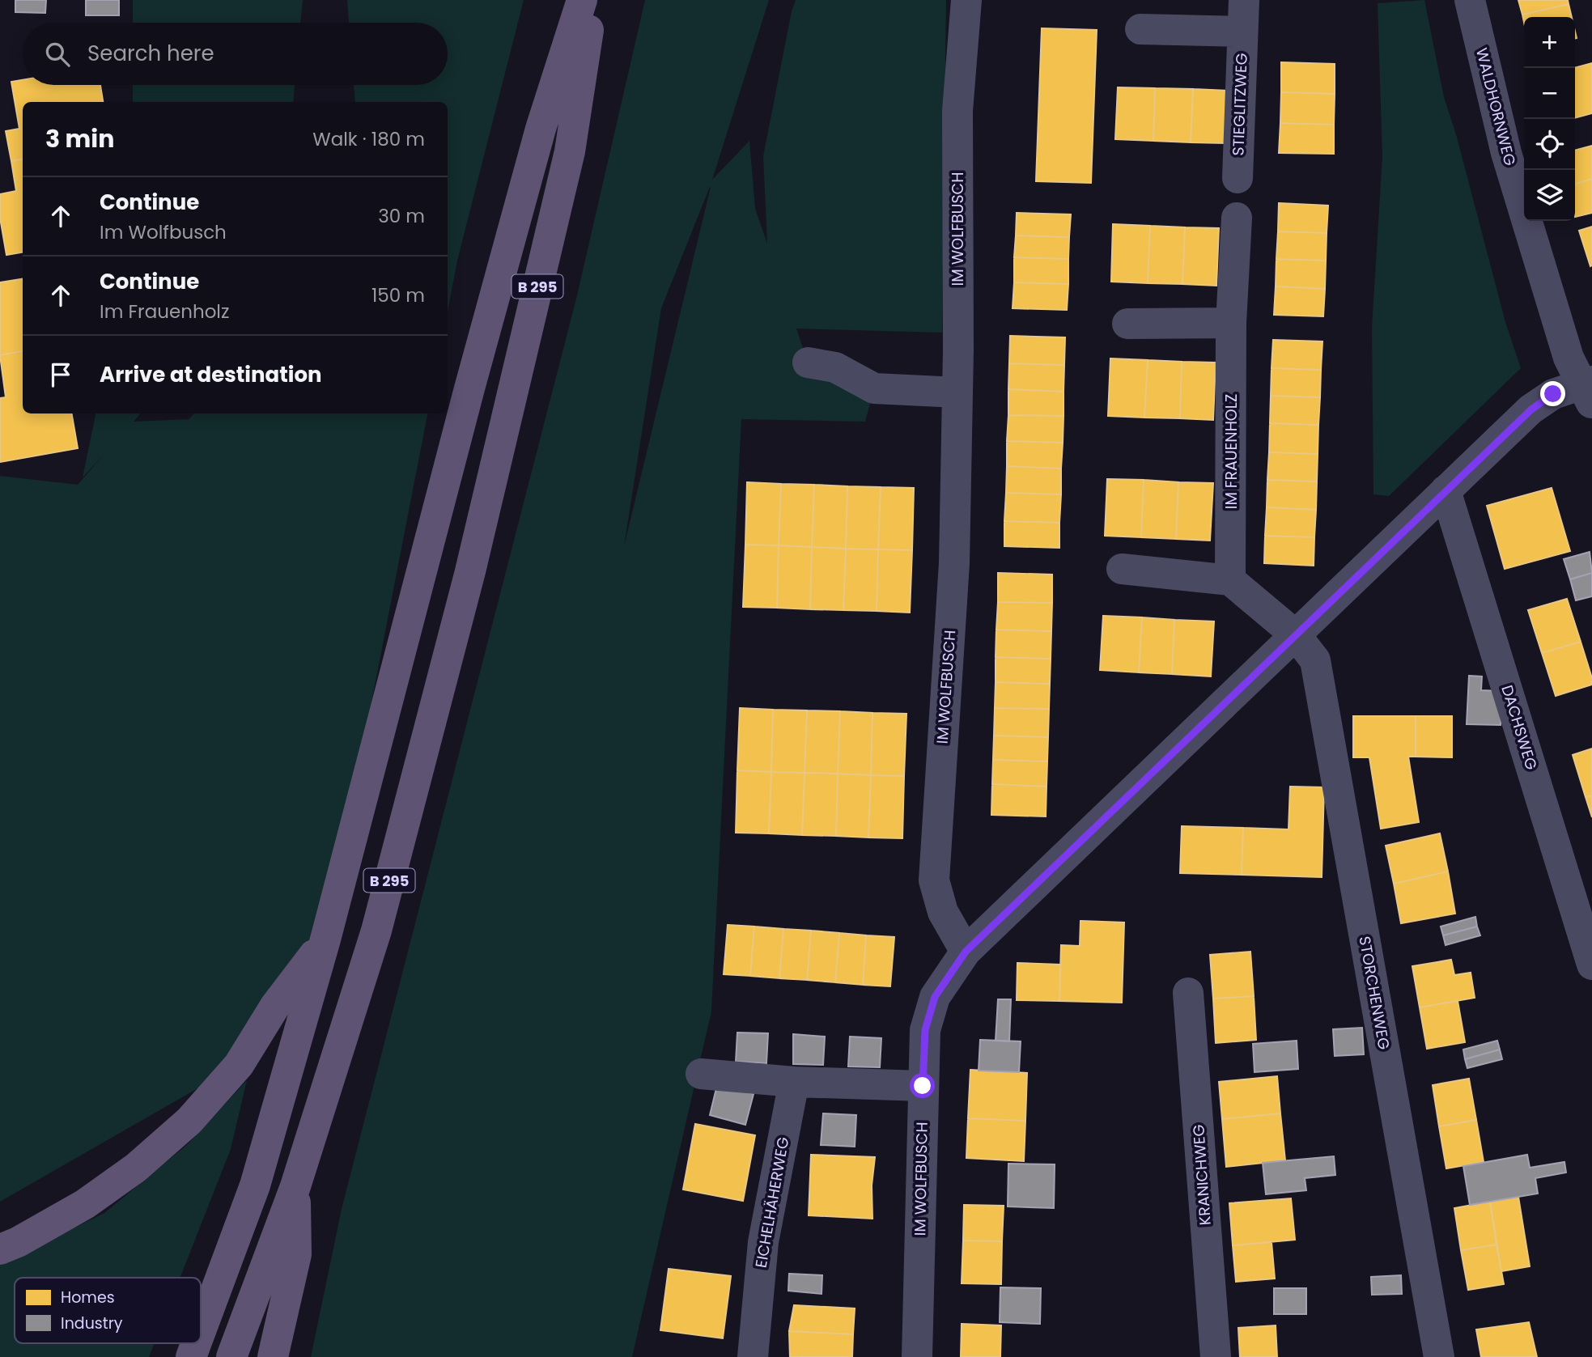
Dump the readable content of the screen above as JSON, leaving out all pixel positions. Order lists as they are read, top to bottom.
{
  "streets": {
    "main road": ["B 295"],
    "street": [
      "STIEGLITZWEG",
      "WALDHORNWEG",
      "IM WOLFBUSCH",
      "IM FRAUENHOLZ",
      "DACHSWEG",
      "STORCHENWEG",
      "KRANICHWEG",
      "EICHELHÄHERWEG"
    ]
  },
  "legend": ["Homes", "Industry"],
  "page": {
    "map_buttons": ["+", "−"],
    "search": "Search here",
    "heading": ["3 min", "Walk · 180 m"],
    "list": [
      ["Continue", "Im Wolfbusch", "30 m"],
      ["Continue", "Im Frauenholz", "150 m"],
      "Arrive at destination"
    ]
  }
}
